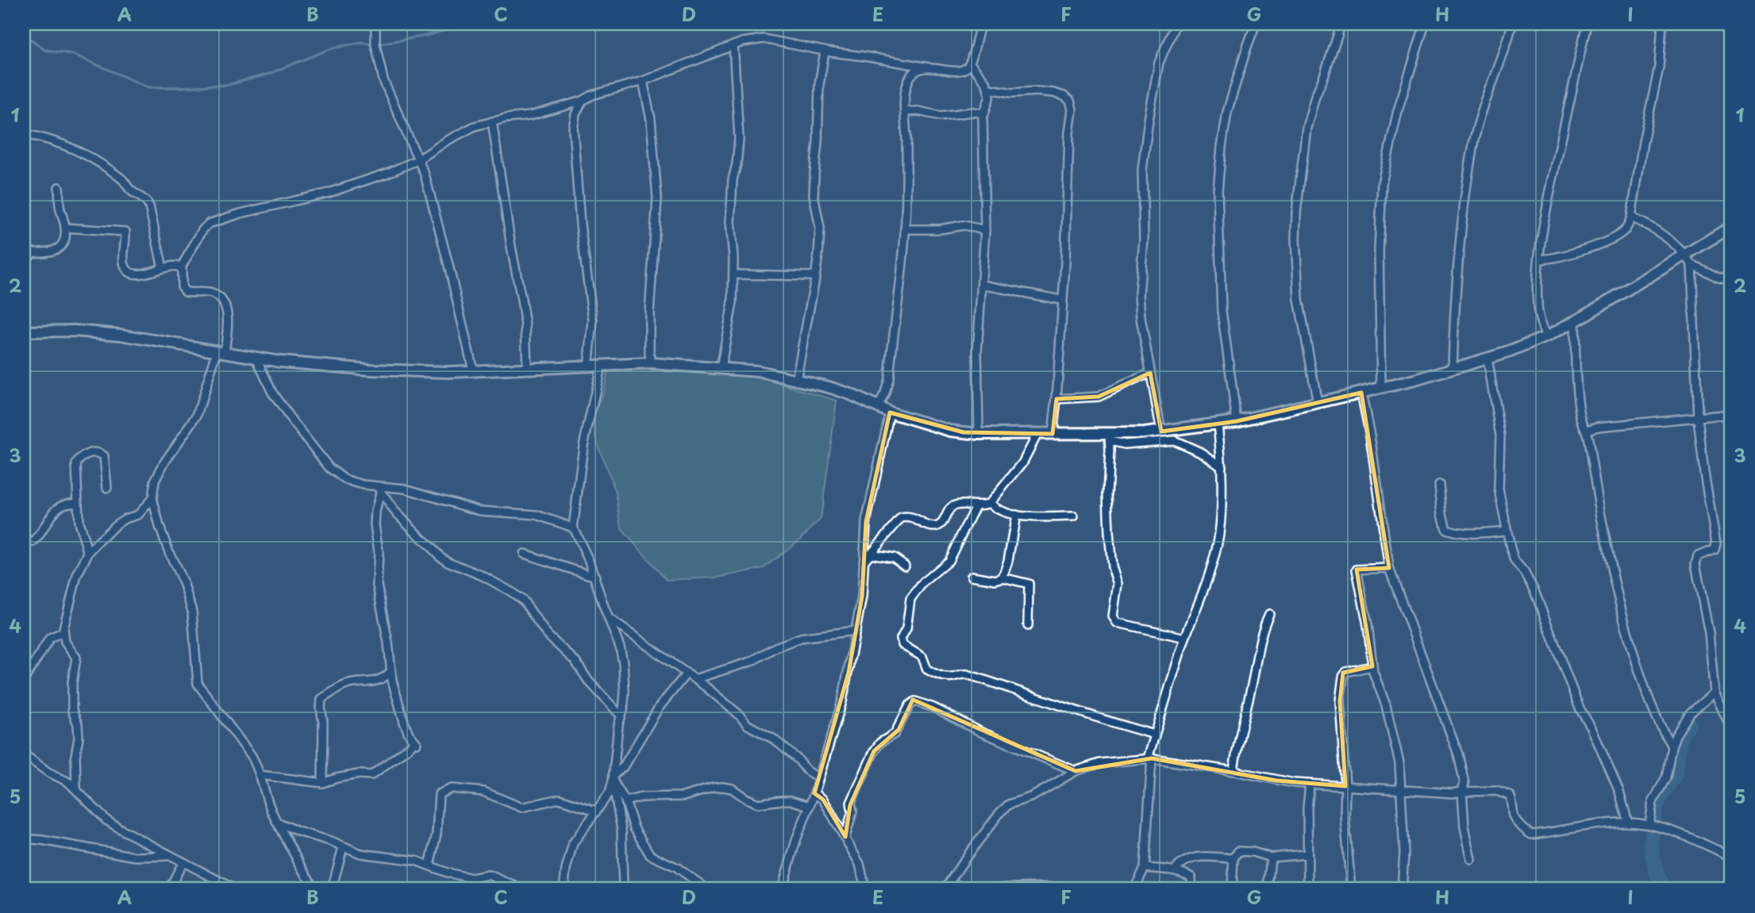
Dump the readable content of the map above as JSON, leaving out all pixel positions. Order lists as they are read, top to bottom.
{
  "grid": {
    "columns": [
      "A",
      "B",
      "C",
      "D",
      "E",
      "F",
      "G",
      "H",
      "I"
    ],
    "rows": [
      "1",
      "2",
      "3",
      "4",
      "5"
    ]
  }
}
